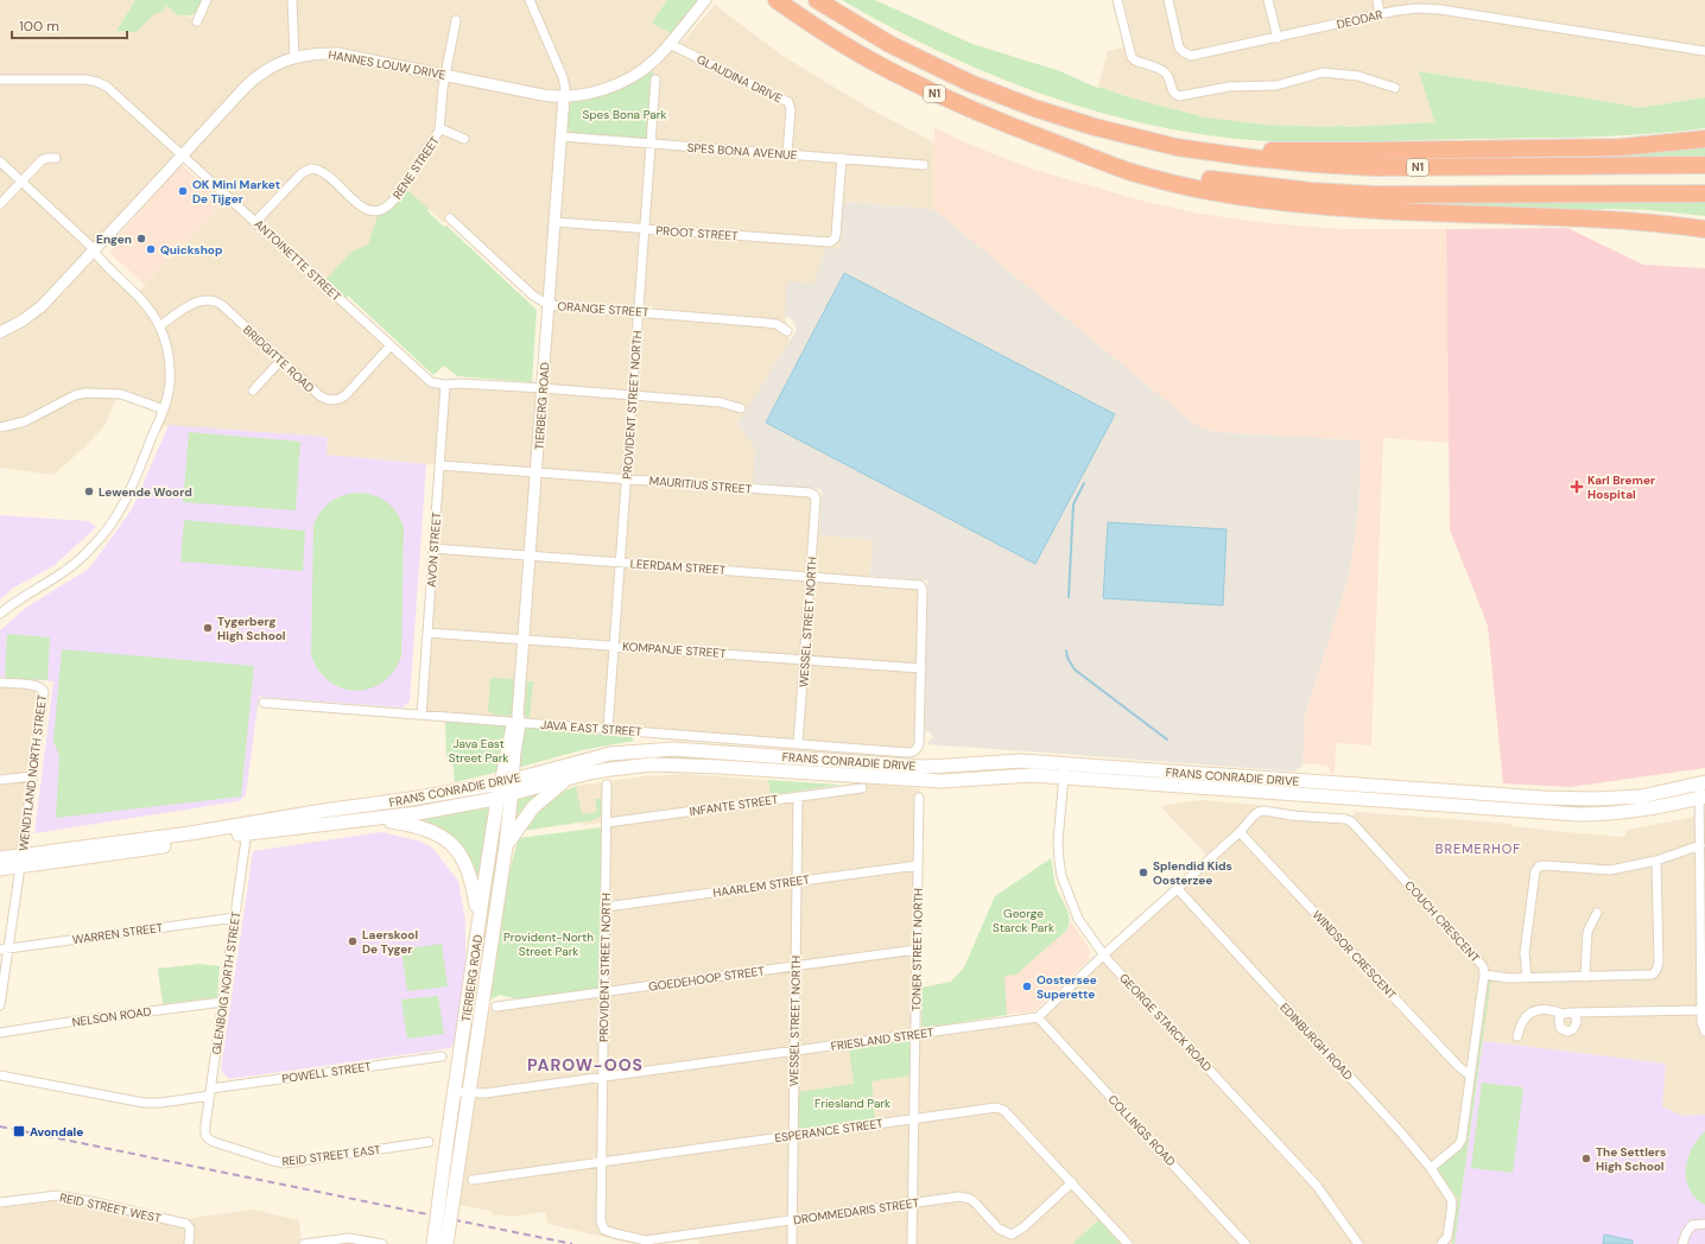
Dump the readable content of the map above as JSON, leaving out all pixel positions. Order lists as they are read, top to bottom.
{
  "streets": {
    "highway": ["N1"],
    "main road": ["TIERBERG ROAD", "FRANS CONRADIE DRIVE"],
    "street": [
      "DEODAR",
      "HANNES LOUW DRIVE",
      "GLAUDINA DRIVE",
      "SPES BONA AVENUE",
      "RENE STREET",
      "PROOT STREET",
      "ANTOINETTE STREET",
      "ORANGE STREET",
      "BRIDGITTE ROAD",
      "PROVIDENT STREET NORTH",
      "MAURITIUS STREET",
      "AVON STREET",
      "LEERDAM STREET",
      "WESSEL STREET NORTH",
      "KOMPANJE STREET",
      "JAVA EAST STREET",
      "WENDTLAND NORTH STREET",
      "INFANTE STREET",
      "HAARLEM STREET",
      "COUCH CRESCENT",
      "WARREN STREET",
      "TONER STREET NORTH",
      "WINDSOR CRESCENT",
      "GOEDEHOOP STREET",
      "GLENBOIG NORTH STREET",
      "NELSON ROAD",
      "GEORGE STARCK ROAD",
      "FRIESLAND STREET",
      "EDINBURGH ROAD",
      "POWELL STREET",
      "ESPERANCE STREET",
      "COLLINGS ROAD",
      "REID STREET EAST",
      "REID STREET WEST",
      "DROMMEDARIS STREET"
    ]
  },
  "crossings": [
    ["HANNES LOUW DRIVE", "GLAUDINA DRIVE"],
    ["HANNES LOUW DRIVE", "RENE STREET"],
    ["HANNES LOUW DRIVE", "ANTOINETTE STREET"],
    ["HANNES LOUW DRIVE", "TIERBERG ROAD"],
    ["GLAUDINA DRIVE", "SPES BONA AVENUE"],
    ["SPES BONA AVENUE", "PROOT STREET"],
    ["SPES BONA AVENUE", "PROVIDENT STREET NORTH"],
    ["SPES BONA AVENUE", "TIERBERG ROAD"],
    ["RENE STREET", "ANTOINETTE STREET"],
    ["PROOT STREET", "PROVIDENT STREET NORTH"],
    ["PROOT STREET", "TIERBERG ROAD"],
    ["ANTOINETTE STREET", "BRIDGITTE ROAD"],
    ["ANTOINETTE STREET", "AVON STREET"],
    ["ORANGE STREET", "PROVIDENT STREET NORTH"],
    ["ORANGE STREET", "TIERBERG ROAD"],
    ["PROVIDENT STREET NORTH", "MAURITIUS STREET"],
    ["PROVIDENT STREET NORTH", "LEERDAM STREET"],
    ["PROVIDENT STREET NORTH", "KOMPANJE STREET"],
    ["PROVIDENT STREET NORTH", "JAVA EAST STREET"],
    ["PROVIDENT STREET NORTH", "INFANTE STREET"],
    ["PROVIDENT STREET NORTH", "HAARLEM STREET"],
    ["PROVIDENT STREET NORTH", "GOEDEHOOP STREET"],
    ["PROVIDENT STREET NORTH", "FRIESLAND STREET"],
    ["PROVIDENT STREET NORTH", "ESPERANCE STREET"],
    ["PROVIDENT STREET NORTH", "DROMMEDARIS STREET"],
    ["TIERBERG ROAD", "MAURITIUS STREET"],
    ["TIERBERG ROAD", "LEERDAM STREET"],
    ["TIERBERG ROAD", "KOMPANJE STREET"],
    ["TIERBERG ROAD", "JAVA EAST STREET"],
    ["TIERBERG ROAD", "FRANS CONRADIE DRIVE"],
    ["TIERBERG ROAD", "FRIESLAND STREET"],
    ["MAURITIUS STREET", "AVON STREET"],
    ["MAURITIUS STREET", "WESSEL STREET NORTH"],
    ["AVON STREET", "LEERDAM STREET"],
    ["AVON STREET", "KOMPANJE STREET"],
    ["AVON STREET", "JAVA EAST STREET"],
    ["LEERDAM STREET", "WESSEL STREET NORTH"],
    ["LEERDAM STREET", "KOMPANJE STREET"],
    ["LEERDAM STREET", "JAVA EAST STREET"],
    ["WESSEL STREET NORTH", "KOMPANJE STREET"],
    ["WESSEL STREET NORTH", "JAVA EAST STREET"],
    ["WESSEL STREET NORTH", "INFANTE STREET"],
    ["WESSEL STREET NORTH", "HAARLEM STREET"],
    ["WESSEL STREET NORTH", "GOEDEHOOP STREET"],
    ["WESSEL STREET NORTH", "FRIESLAND STREET"],
    ["WESSEL STREET NORTH", "ESPERANCE STREET"],
    ["WESSEL STREET NORTH", "DROMMEDARIS STREET"],
    ["KOMPANJE STREET", "JAVA EAST STREET"],
    ["FRANS CONRADIE DRIVE", "WENDTLAND NORTH STREET"],
    ["FRANS CONRADIE DRIVE", "GLENBOIG NORTH STREET"],
    ["FRANS CONRADIE DRIVE", "GEORGE STARCK ROAD"],
    ["WENDTLAND NORTH STREET", "WARREN STREET"],
    ["HAARLEM STREET", "TONER STREET NORTH"],
    ["COUCH CRESCENT", "WINDSOR CRESCENT"],
    ["COUCH CRESCENT", "EDINBURGH ROAD"],
    ["WARREN STREET", "GLENBOIG NORTH STREET"],
    ["TONER STREET NORTH", "GOEDEHOOP STREET"],
    ["TONER STREET NORTH", "FRIESLAND STREET"],
    ["TONER STREET NORTH", "ESPERANCE STREET"],
    ["TONER STREET NORTH", "DROMMEDARIS STREET"],
    ["GLENBOIG NORTH STREET", "NELSON ROAD"],
    ["GLENBOIG NORTH STREET", "POWELL STREET"],
    ["GLENBOIG NORTH STREET", "REID STREET EAST"],
    ["FRIESLAND STREET", "COLLINGS ROAD"],
    ["ESPERANCE STREET", "DROMMEDARIS STREET"]
  ],
  "districts": ["BREMERHOF", "PAROW-OOS"],
  "parks": [
    "Spes Bona Park",
    "Java East Street Park",
    "George Starck Park",
    "Provident-North Street Park",
    "Friesland Park"
  ],
  "places": {
    "other": [
      "OK Mini Market De Tijger",
      "Engen",
      "Quickshop",
      "Lewende Woord",
      "Tygerberg High School",
      "Splendid Kids Oosterzee",
      "Laerskool De Tyger",
      "Oostersee Superette",
      "The Settlers High School"
    ],
    "health": ["Karl Bremer Hospital"],
    "transit": ["Avondale"]
  },
  "scale_bar": "100 m"
}
